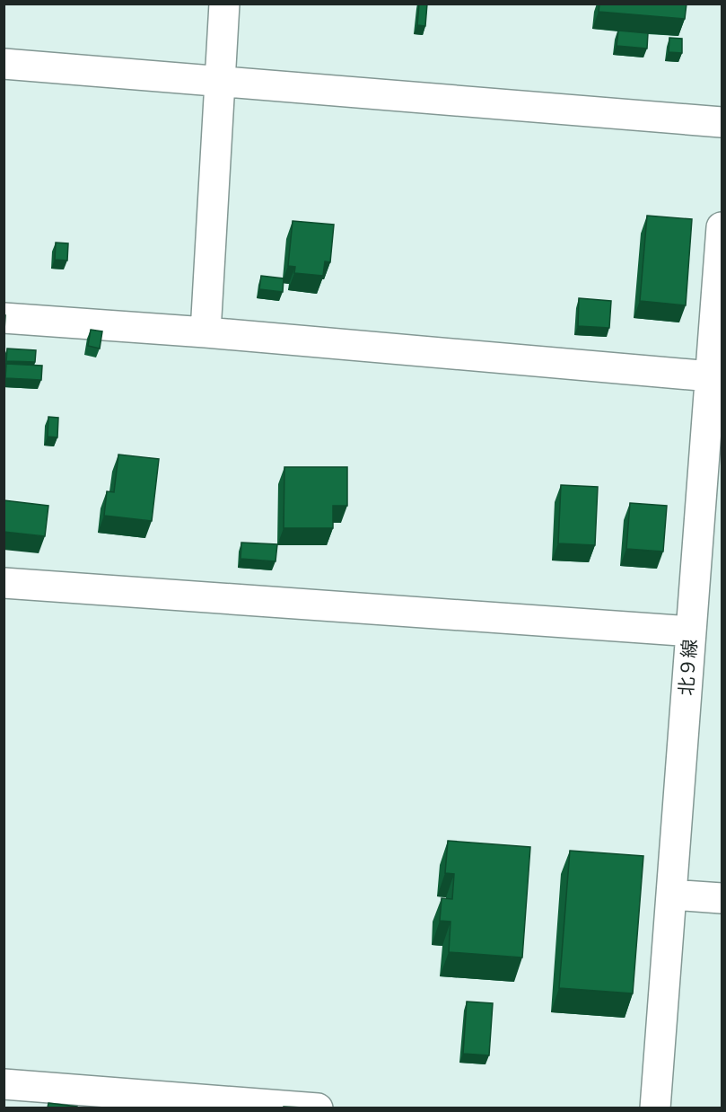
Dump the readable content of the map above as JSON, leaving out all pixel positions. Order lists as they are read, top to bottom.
{
  "streets": {
    "street": ["北９線"]
  }
}
